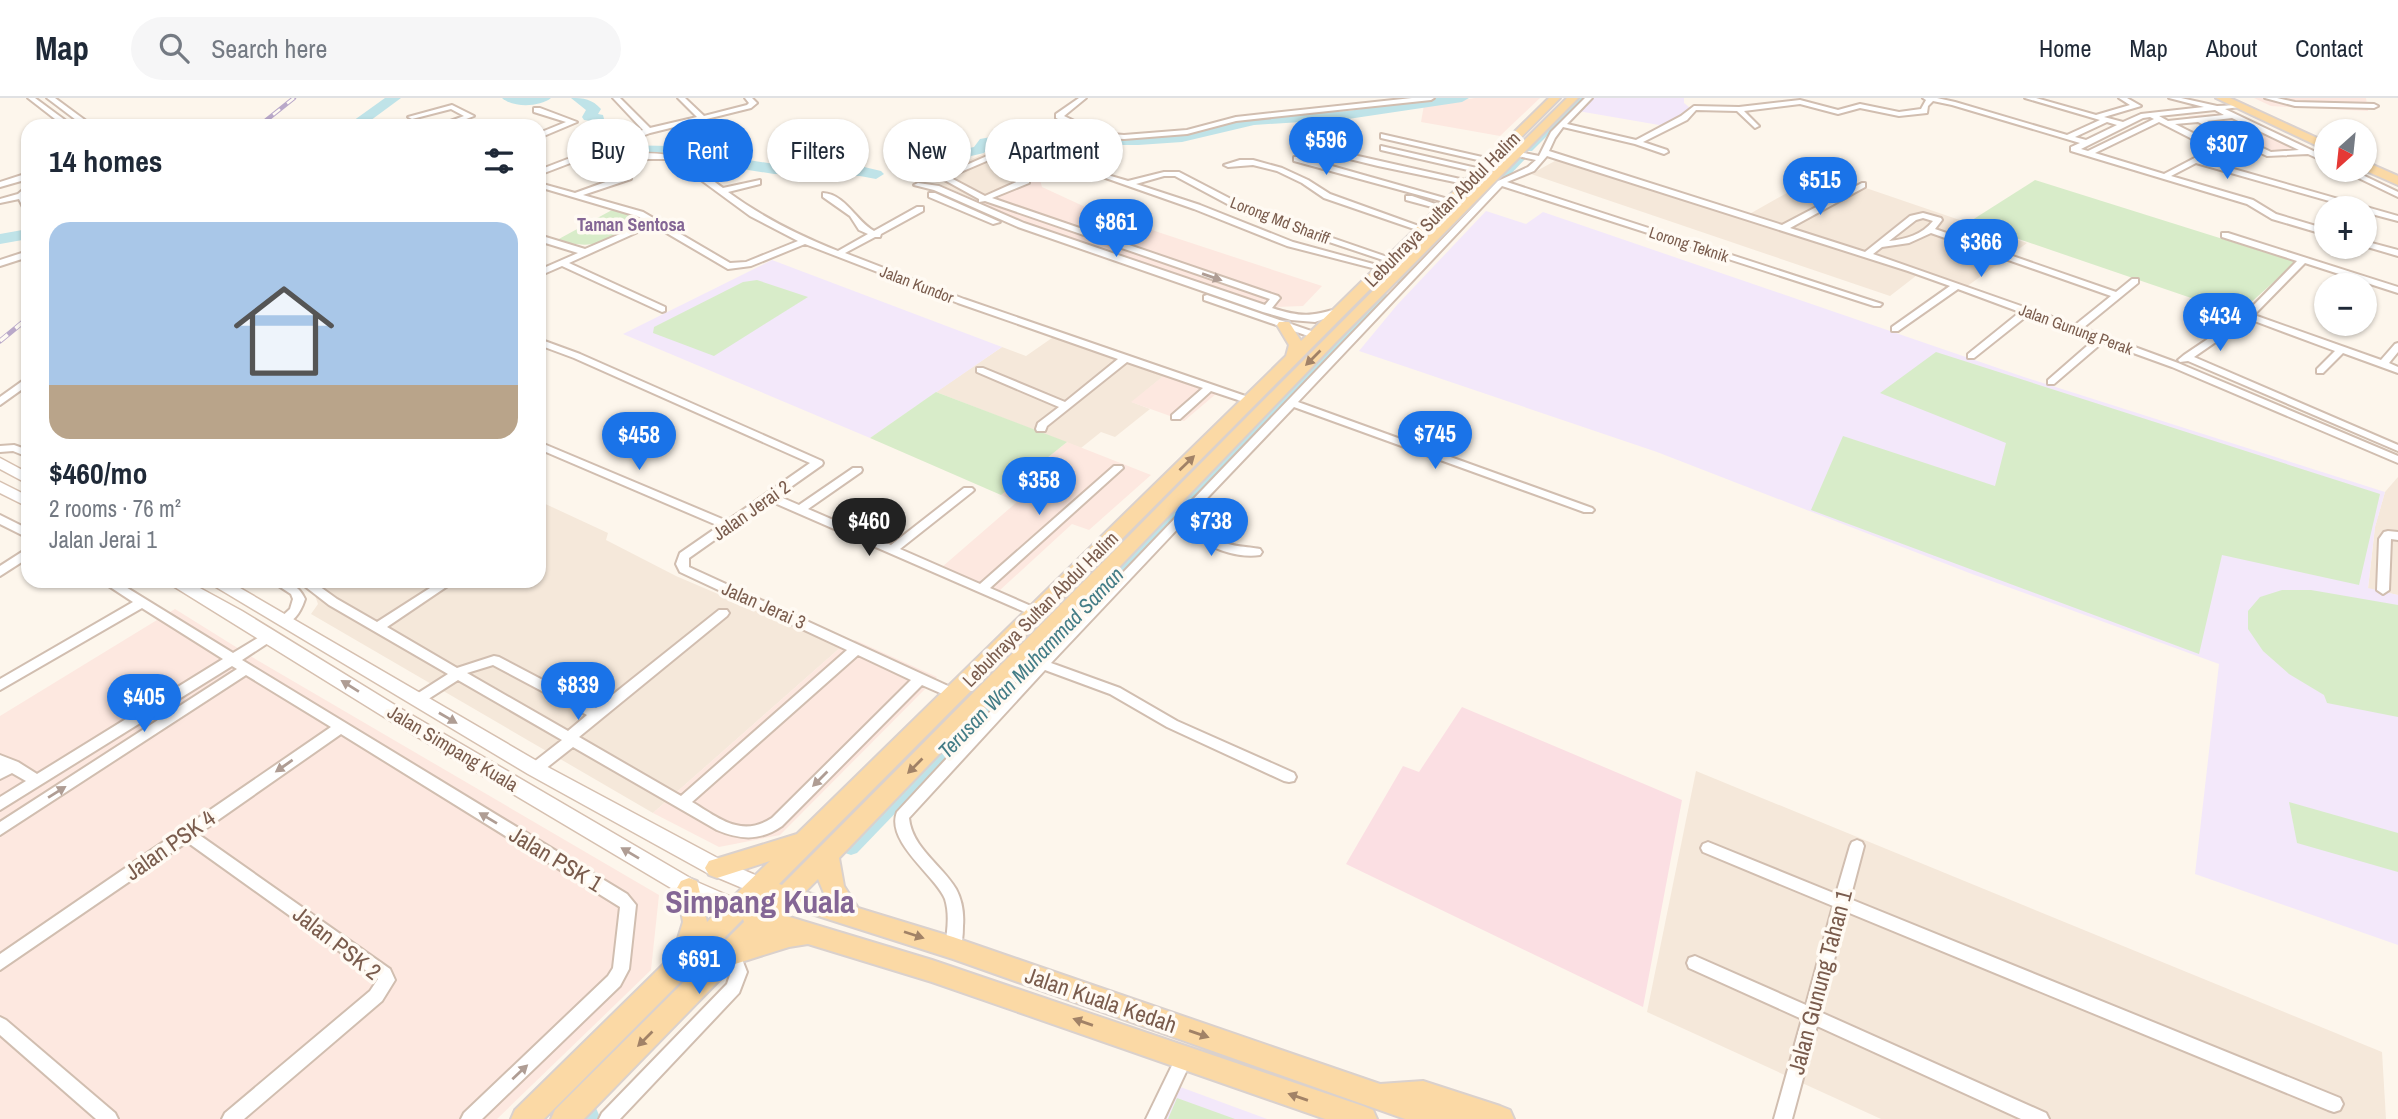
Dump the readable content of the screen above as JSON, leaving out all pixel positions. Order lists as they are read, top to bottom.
{
  "streets": {
    "main road": ["Lebuhraya Sultan Abdul Halim", "Jalan Simpang Kuala", "Jalan Kuala Kedah"],
    "street": [
      "Lorong Md Shariff",
      "Lorong Teknik",
      "Jalan Kundor",
      "Jalan Gunung Perak",
      "Jalan Jerai 2",
      "Jalan Jerai 3",
      "Jalan PSK 4",
      "Jalan PSK 1",
      "Jalan PSK 2",
      "Jalan Gunung Tahan 1"
    ]
  },
  "crossings": [
    ["Lebuhraya Sultan Abdul Halim", "Lorong Md Shariff"],
    ["Lebuhraya Sultan Abdul Halim", "Jalan Kundor"],
    ["Lebuhraya Sultan Abdul Halim", "Jalan Gunung Perak"],
    ["Lebuhraya Sultan Abdul Halim", "Jalan Jerai 3"],
    ["Lebuhraya Sultan Abdul Halim", "Jalan Simpang Kuala"],
    ["Lebuhraya Sultan Abdul Halim", "Jalan Kuala Kedah"],
    ["Jalan Jerai 2", "Jalan Jerai 3"],
    ["Jalan Simpang Kuala", "Jalan Kuala Kedah"],
    ["Jalan PSK 4", "Jalan PSK 1"],
    ["Jalan PSK 4", "Jalan PSK 2"]
  ],
  "districts": ["Taman Sentosa", "Simpang Kuala"],
  "water": ["Terusan Wan Muhammad Saman"],
  "north": "bottom left",
  "page": {
    "header": "Map",
    "search": "Search here",
    "nav": [
      "Home",
      "Map",
      "About",
      "Contact"
    ],
    "price": [
      "$596",
      "$307",
      "$515",
      "$861",
      "$366",
      "$434",
      "$745",
      "$458",
      "$358",
      "$460",
      "$738",
      "$839",
      "$405",
      "$691"
    ],
    "map_buttons": ["+", "−"],
    "chip": [
      "Buy",
      "Rent",
      "Filters",
      "New",
      "Apartment"
    ],
    "heading": "14 homes",
    "list": [
      {
        "name": "$460/mo",
        "note": "2 rooms · 76 m² · Jalan Jerai 1"
      }
    ]
  }
}
